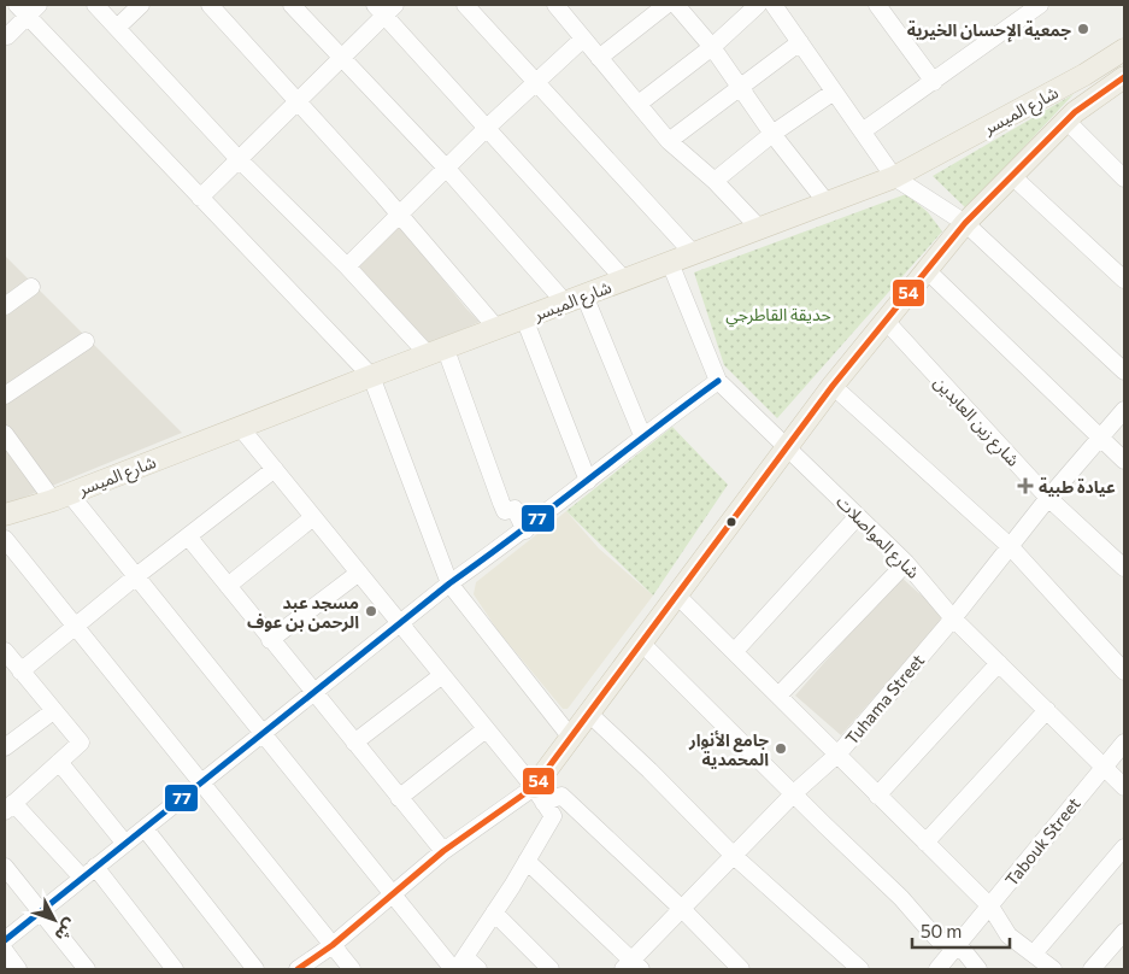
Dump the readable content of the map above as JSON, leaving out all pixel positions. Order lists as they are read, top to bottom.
{
  "streets": {
    "main road": ["شارع الميسر"],
    "street": [
      "شارع زين العابدين",
      "شارع المواصلات",
      "Tuhama Street",
      "Tabouk Street"
    ]
  },
  "crossings": [
    ["شارع الميسر", "شارع المواصلات"],
    ["شارع زين العابدين", "Tuhama Street"],
    ["شارع المواصلات", "Tuhama Street"],
    ["شارع المواصلات", "Tabouk Street"]
  ],
  "parks": ["حديقة القاطرجي"],
  "places": {
    "other": ["جمعية الإحسان الخيرية", "مسجد عبد الرحمن بن عوف", "جامع الأنوار المحمدية"],
    "health": ["عيادة طبية"]
  },
  "lines": ["transit line 54", "transit line 77"],
  "scale_bar": "50 m",
  "north": "bottom right"
}
